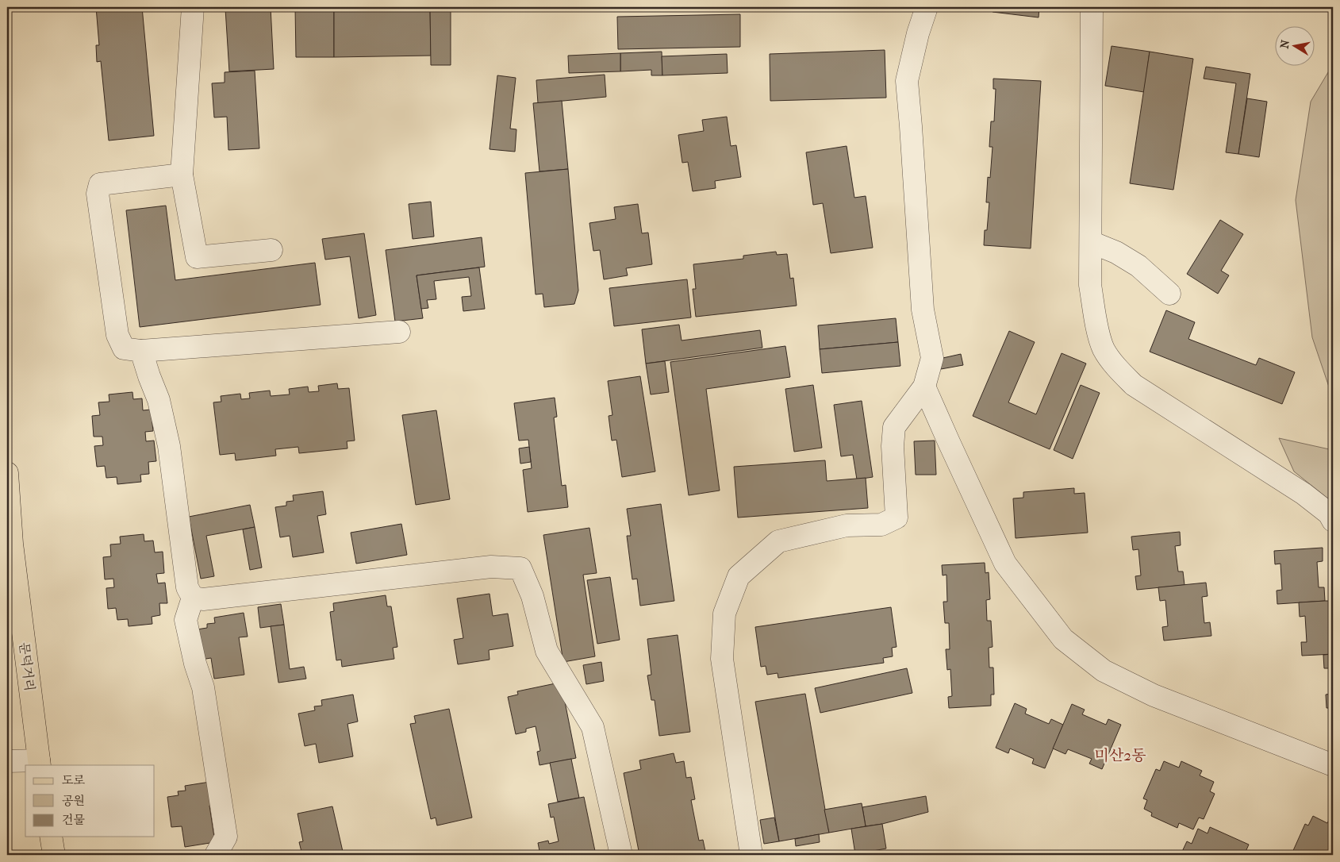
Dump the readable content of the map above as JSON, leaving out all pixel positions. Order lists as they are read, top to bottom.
{
  "streets": {
    "main road": ["문덕거리"]
  },
  "districts": ["미산2동"],
  "legend": ["도로", "공원", "건물"],
  "north": "left"
}
